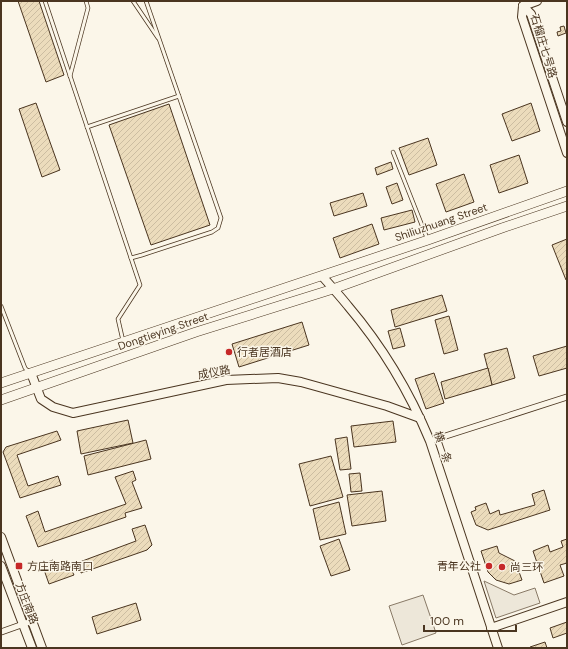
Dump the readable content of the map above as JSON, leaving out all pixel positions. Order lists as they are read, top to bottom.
{
  "streets": {
    "main road": ["Shiliuzhuang Street", "Dongtieying Street"],
    "street": [
      "石榴庄七号路",
      "成仪路",
      "横一条",
      "方庄南路"
    ]
  },
  "crossings": [
    ["Shiliuzhuang Street", "Dongtieying Street"],
    ["Shiliuzhuang Street", "横一条"],
    ["Dongtieying Street", "成仪路"],
    ["Dongtieying Street", "横一条"],
    ["成仪路", "横一条"]
  ],
  "places": {
    "other": ["行者居酒店", "青年公社", "尚三环"],
    "transit": ["方庄南路南口"]
  },
  "scale_bar": "100 m"
}
